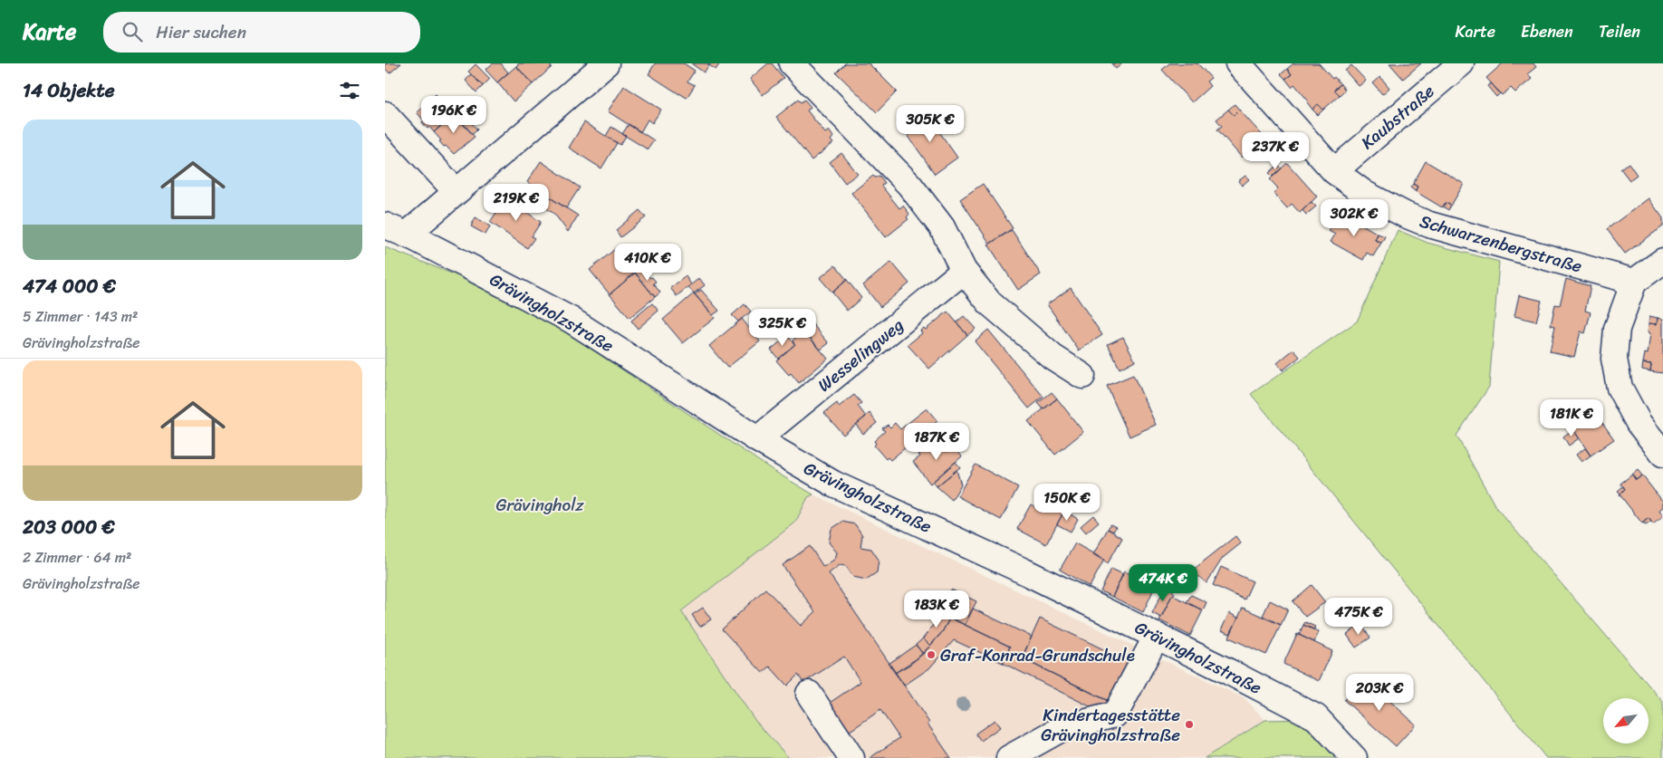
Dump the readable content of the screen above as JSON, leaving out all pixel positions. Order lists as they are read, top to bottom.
{
  "streets": {
    "street": [
      "Kaubstraße",
      "Schwarzenbergstraße",
      "Grävingholzstraße",
      "Wesselingweg"
    ]
  },
  "crossings": [
    ["Kaubstraße", "Schwarzenbergstraße"],
    ["Grävingholzstraße", "Wesselingweg"]
  ],
  "parks": ["Grävingholz"],
  "places": ["Graf-Konrad-Grundschule", "Kindertagesstätte Grävingholzstraße"],
  "north": "bottom left",
  "page": {
    "header": "Karte",
    "search": "Hier suchen",
    "nav": ["Karte", "Ebenen", "Teilen"],
    "heading": "14 Objekte",
    "price": [
      "196K €",
      "305K €",
      "237K €",
      "219K €",
      "302K €",
      "410K €",
      "325K €",
      "181K €",
      "187K €",
      "150K €",
      "474K €",
      "183K €",
      "475K €",
      "203K €"
    ],
    "list": [
      {
        "name": "474 000 €",
        "note": "5 Zimmer · 143 m² · Grävingholzstraße"
      },
      {
        "name": "203 000 €",
        "note": "2 Zimmer · 64 m² · Grävingholzstraße"
      }
    ]
  }
}
